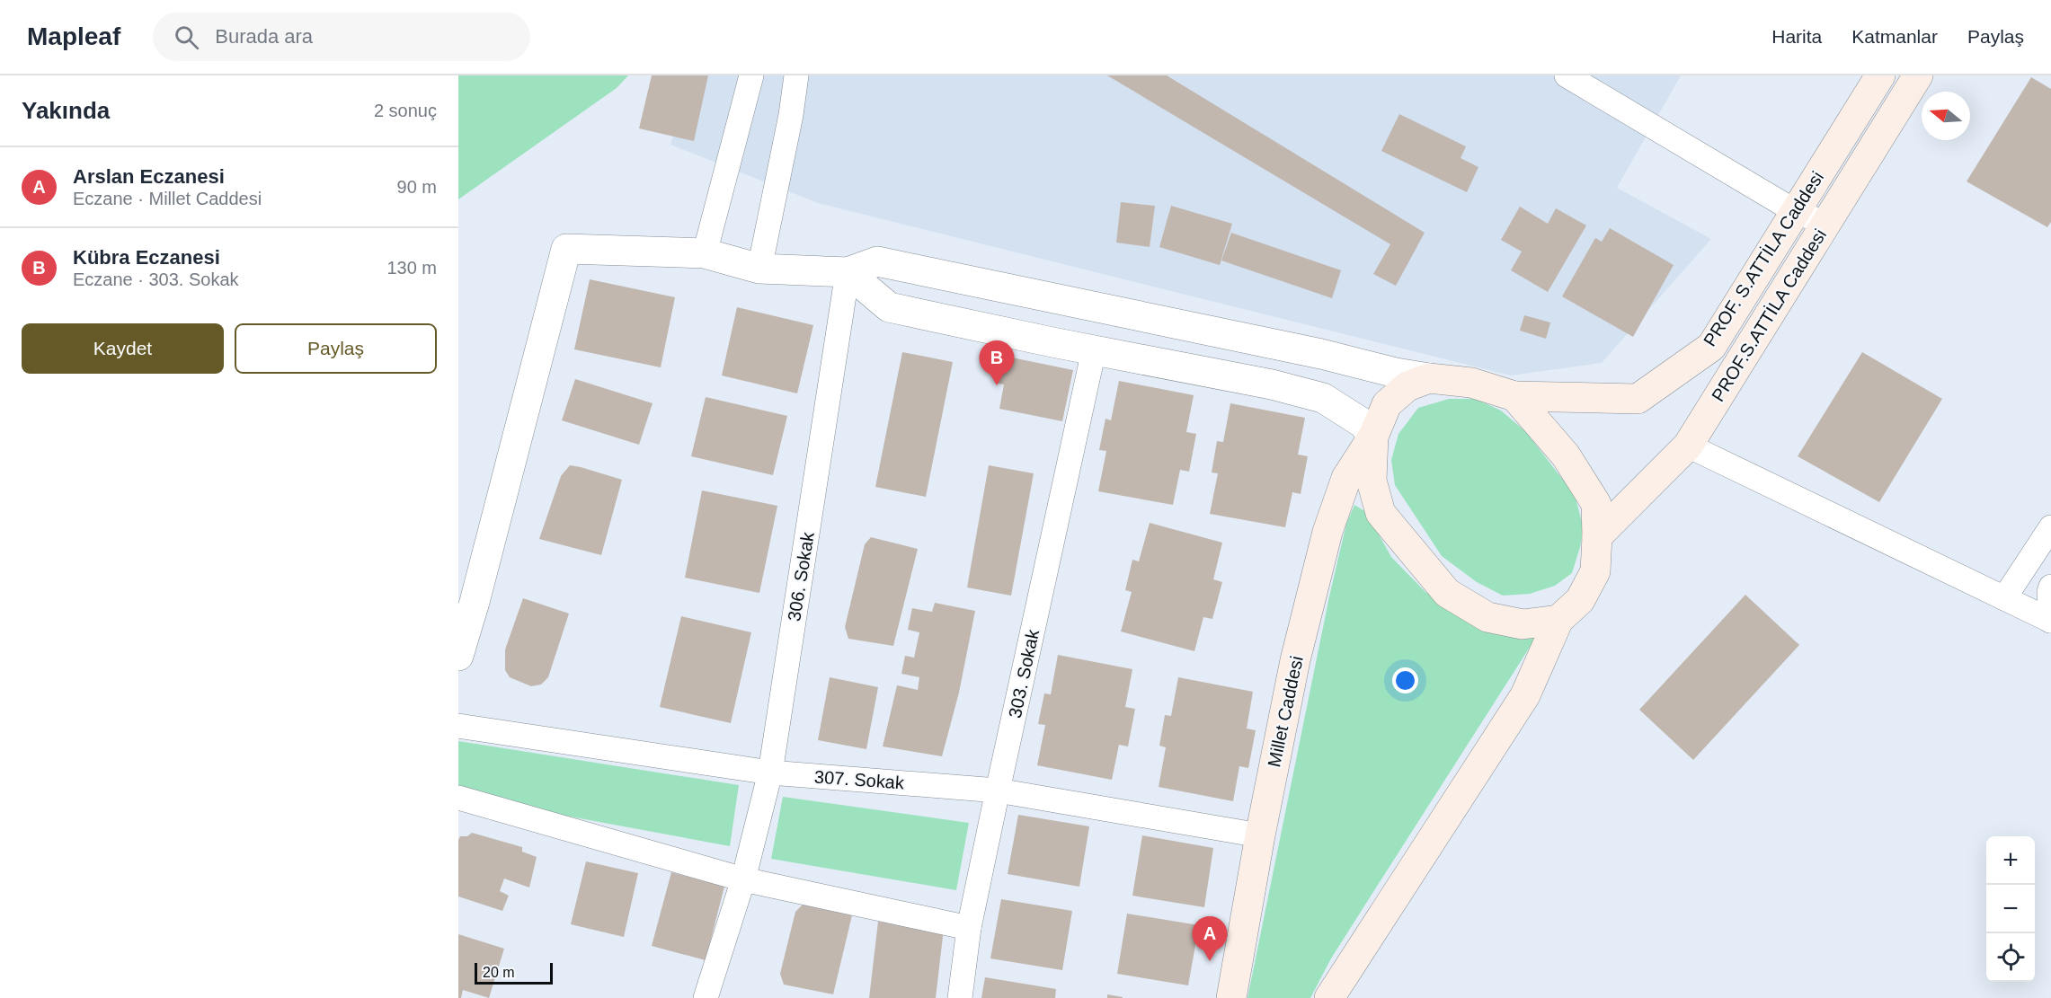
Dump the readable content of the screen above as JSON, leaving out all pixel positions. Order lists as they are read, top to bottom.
{
  "streets": {
    "main road": ["PROF. S.ATTİLA Caddesi", "PROF.S.ATTİLA Caddesi", "Millet Caddesi"],
    "street": ["306. Sokak", "303. Sokak", "307. Sokak"]
  },
  "crossings": [
    ["306. Sokak", "307. Sokak"],
    ["303. Sokak", "307. Sokak"],
    ["Millet Caddesi", "307. Sokak"]
  ],
  "scale_bar": "20 m",
  "north": "left",
  "page": {
    "header": "Mapleaf",
    "search": "Burada ara",
    "nav": ["Harita", "Katmanlar", "Paylaş"],
    "heading": ["Yakında", "2 sonuç"],
    "list": [
      {
        "mark": "A",
        "name": "Arslan Eczanesi",
        "note": "Eczane · Millet Caddesi",
        "value": "90 m"
      },
      {
        "mark": "B",
        "name": "Kübra Eczanesi",
        "note": "Eczane · 303. Sokak",
        "value": "130 m"
      }
    ],
    "buttons": ["Kaydet", "Paylaş"],
    "pins": ["B", "A"],
    "map_buttons": ["+", "−"],
    "scale": "20 m"
  }
}
